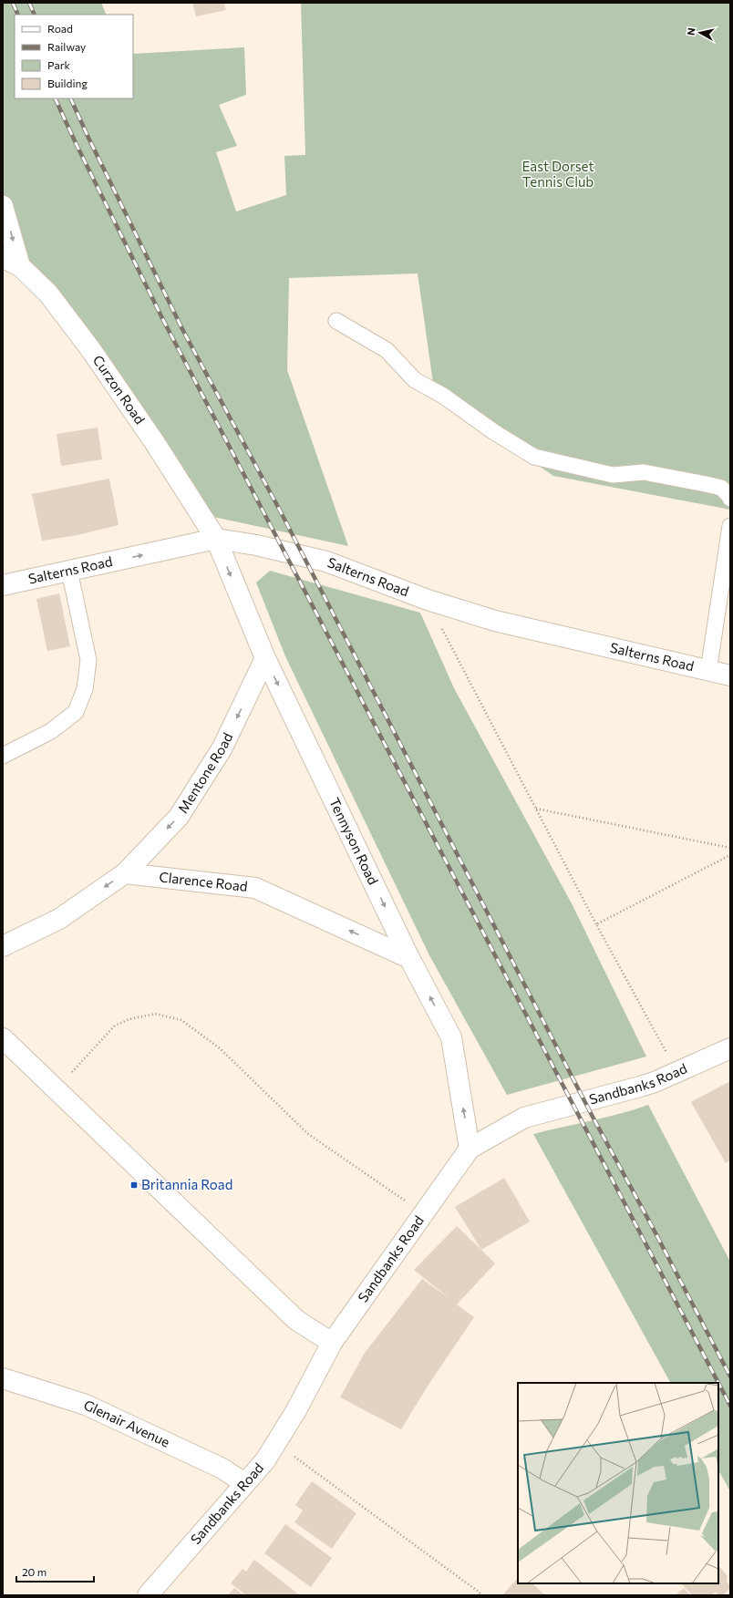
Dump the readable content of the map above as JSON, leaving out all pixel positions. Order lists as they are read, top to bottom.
{
  "streets": {
    "street": [
      "Curzon Road",
      "Salterns Road",
      "Mentone Road",
      "Tennyson Road",
      "Clarence Road",
      "Sandbanks Road",
      "Glenair Avenue"
    ]
  },
  "crossings": [
    ["Curzon Road", "Salterns Road"],
    ["Curzon Road", "Tennyson Road"],
    ["Salterns Road", "Tennyson Road"],
    ["Mentone Road", "Tennyson Road"],
    ["Mentone Road", "Clarence Road"],
    ["Tennyson Road", "Clarence Road"],
    ["Tennyson Road", "Sandbanks Road"],
    ["Sandbanks Road", "Glenair Avenue"]
  ],
  "one_way": ["Mentone Road", "Clarence Road"],
  "parks": ["East Dorset Tennis Club"],
  "places": {
    "transit": ["Britannia Road"]
  },
  "legend": [
    "Road",
    "Railway",
    "Park",
    "Building"
  ],
  "scale_bar": "20 m",
  "north": "left"
}
